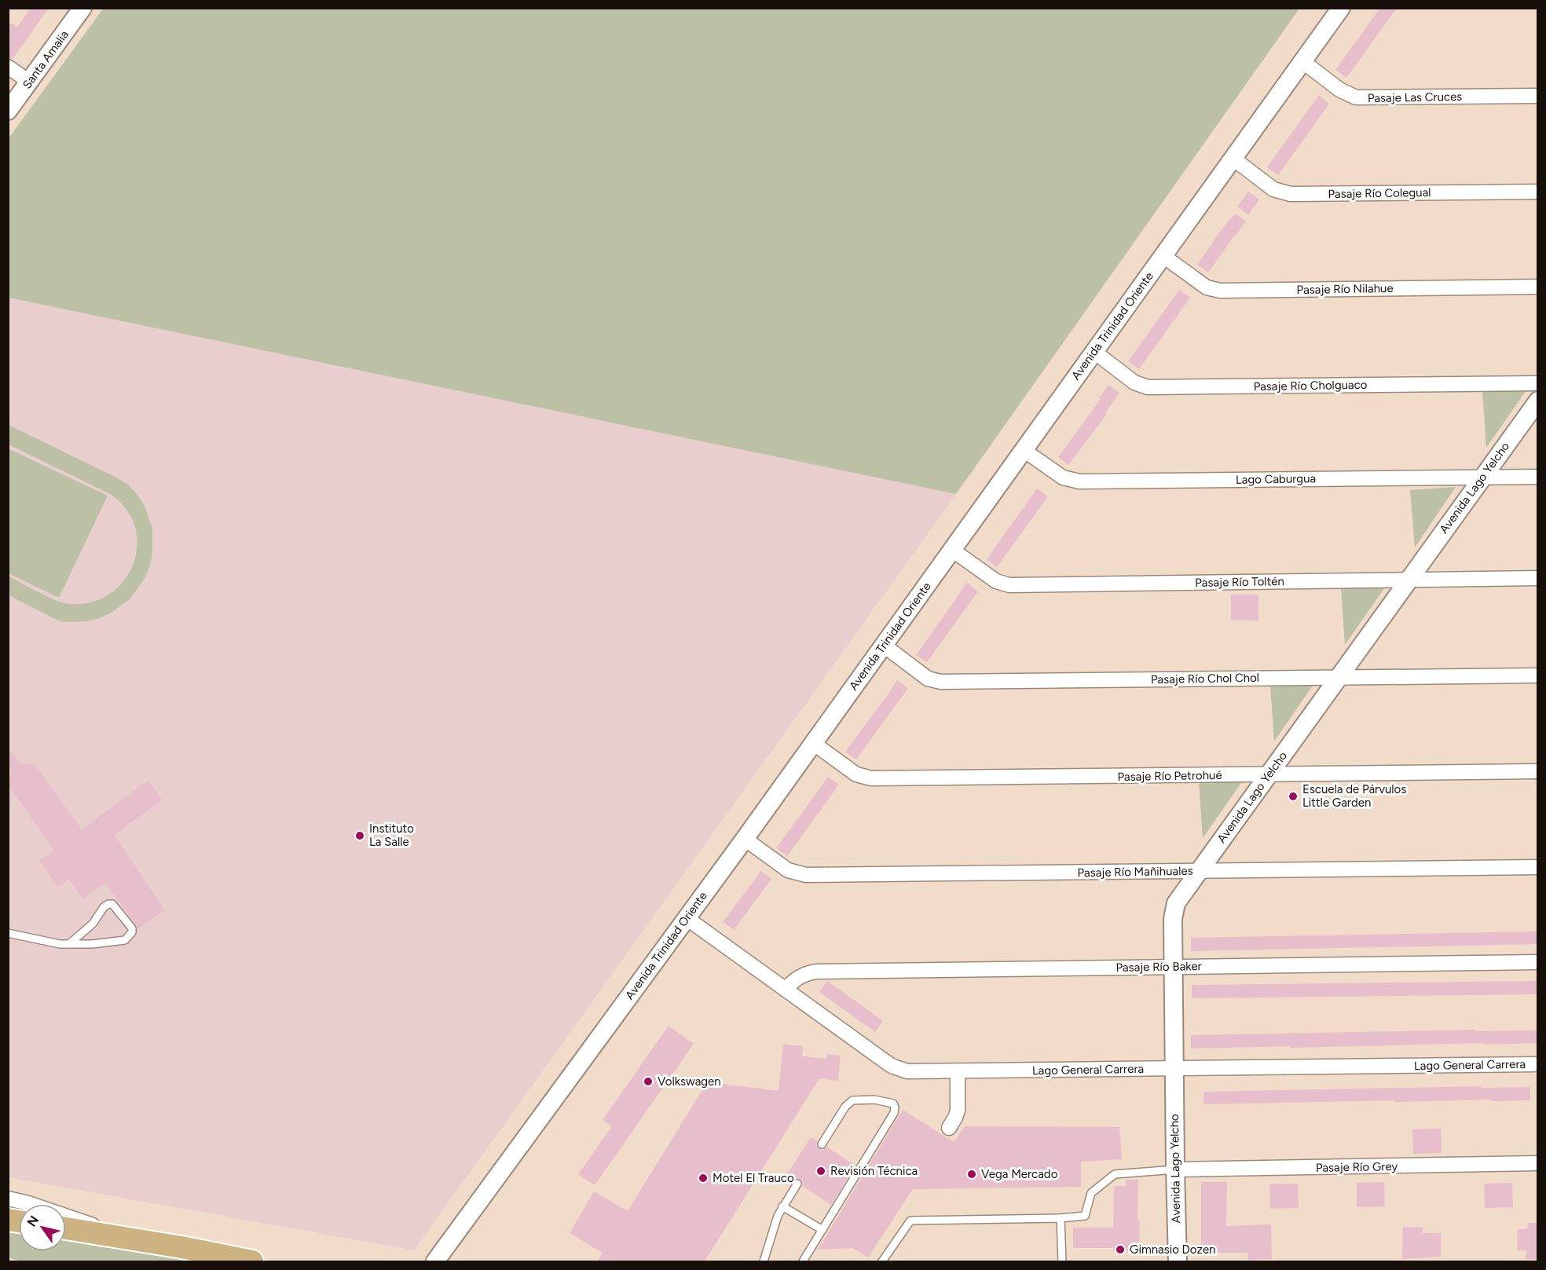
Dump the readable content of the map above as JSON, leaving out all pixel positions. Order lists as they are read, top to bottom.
{
  "streets": {
    "street": [
      "Santa Amalia",
      "Pasaje Las Cruces",
      "Pasaje Río Colegual",
      "Pasaje Río Nilahue",
      "Avenida Trinidad Oriente",
      "Pasaje Río Cholguaco",
      "Lago Caburgua",
      "Avenida Lago Yelcho",
      "Pasaje Río Toltén",
      "Pasaje Río Chol Chol",
      "Pasaje Río Petrohué",
      "Pasaje Río Mañihuales",
      "Pasaje Río Baker",
      "Lago General Carrera",
      "Pasaje Río Grey"
    ]
  },
  "crossings": [
    ["Pasaje Las Cruces", "Avenida Trinidad Oriente"],
    ["Pasaje Río Colegual", "Avenida Trinidad Oriente"],
    ["Pasaje Río Nilahue", "Avenida Trinidad Oriente"],
    ["Avenida Trinidad Oriente", "Pasaje Río Cholguaco"],
    ["Avenida Trinidad Oriente", "Lago Caburgua"],
    ["Avenida Trinidad Oriente", "Pasaje Río Toltén"],
    ["Avenida Trinidad Oriente", "Pasaje Río Chol Chol"],
    ["Avenida Trinidad Oriente", "Pasaje Río Petrohué"],
    ["Avenida Trinidad Oriente", "Pasaje Río Mañihuales"],
    ["Avenida Trinidad Oriente", "Lago General Carrera"],
    ["Lago Caburgua", "Avenida Lago Yelcho"],
    ["Avenida Lago Yelcho", "Pasaje Río Toltén"],
    ["Avenida Lago Yelcho", "Pasaje Río Chol Chol"],
    ["Avenida Lago Yelcho", "Pasaje Río Petrohué"],
    ["Avenida Lago Yelcho", "Pasaje Río Mañihuales"],
    ["Avenida Lago Yelcho", "Pasaje Río Baker"],
    ["Avenida Lago Yelcho", "Lago General Carrera"],
    ["Avenida Lago Yelcho", "Pasaje Río Grey"],
    ["Pasaje Río Baker", "Lago General Carrera"]
  ],
  "places": [
    "Escuela de Párvulos Little Garden",
    "Instituto La Salle",
    "Volkswagen",
    "Revisión Técnica",
    "Vega Mercado",
    "Motel El Trauco",
    "Gimnasio Dozen"
  ],
  "north": "top left"
}
